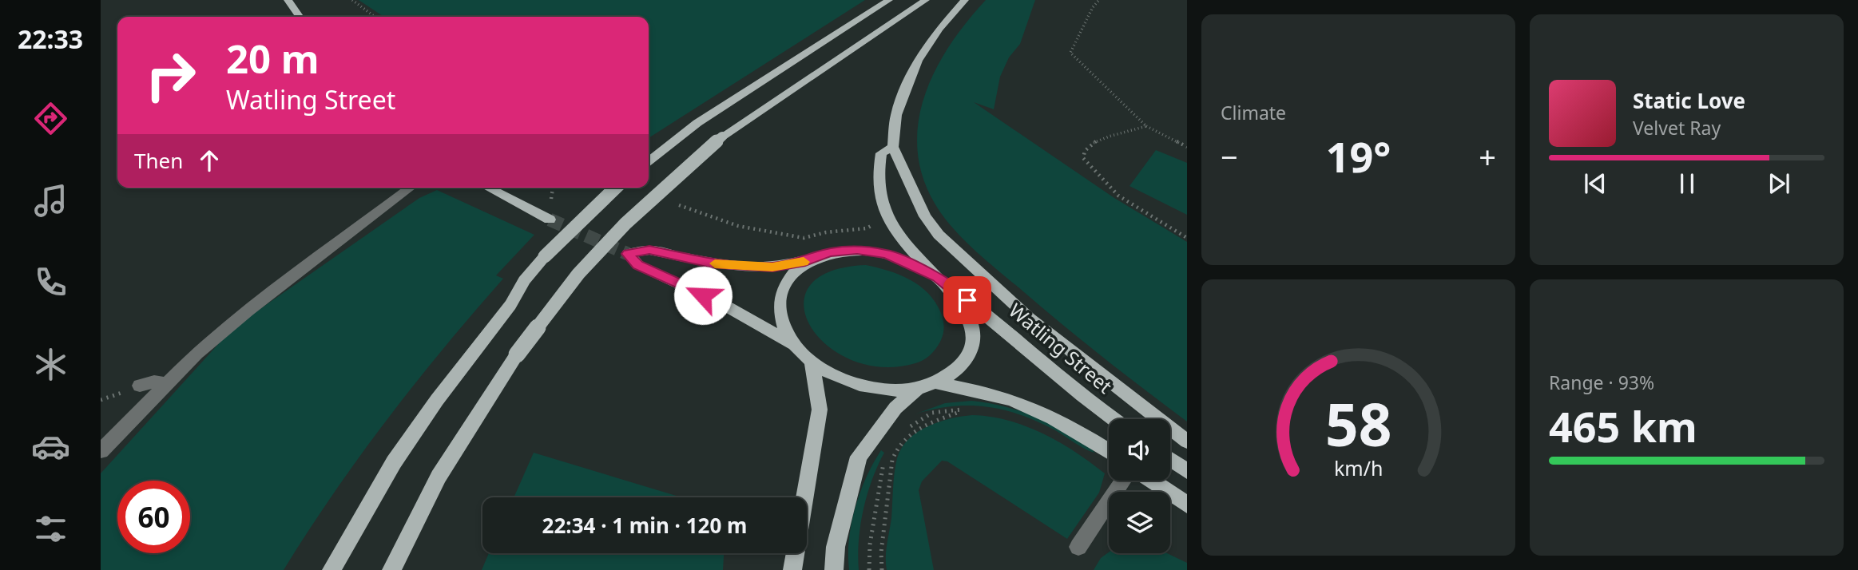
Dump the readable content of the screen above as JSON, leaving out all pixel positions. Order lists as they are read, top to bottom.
{
  "streets": {
    "main road": ["Watling Street"]
  },
  "page": {
    "tabs": "22:33",
    "tile": [
      "Climate",
      ["Range · 93%", "465 km"]
    ],
    "turn": ["20 m", "Watling Street"],
    "song": ["Static Love", "Velvet Ray"],
    "heat": ["−", "19°", "+"],
    "then": "Then",
    "limit": "60",
    "trip": "22:34 · 1 min · 120 m",
    "gauge": ["58", "km/h"]
  }
}
